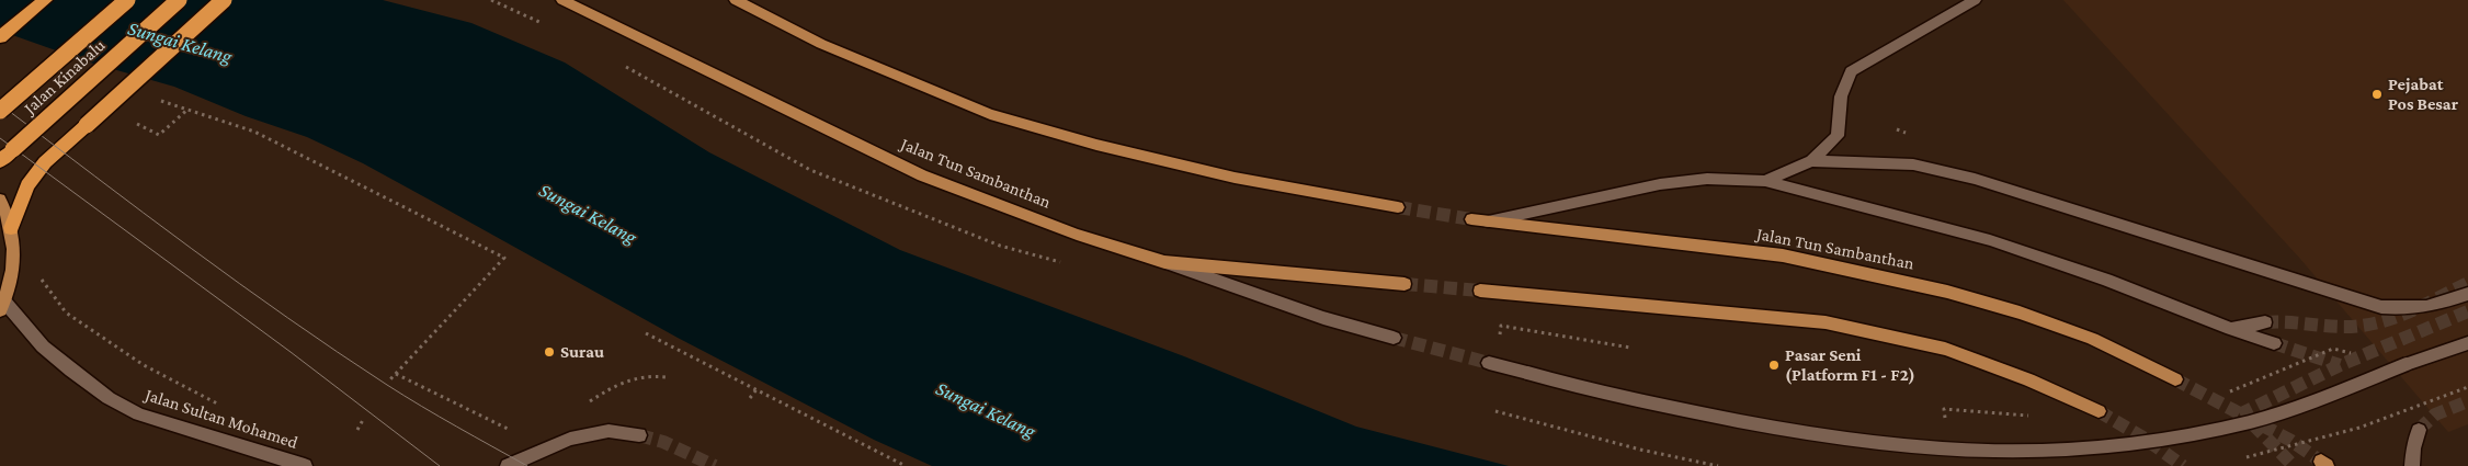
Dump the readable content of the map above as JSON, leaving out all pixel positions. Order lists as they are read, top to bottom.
{
  "streets": {
    "highway": ["Jalan Kinabalu"],
    "main road": ["Jalan Tun Sambanthan"],
    "street": ["Jalan Sultan Mohamed"]
  },
  "water": ["Sungai Kelang"],
  "places": ["Pejabat Pos Besar", "Surau", "Pasar Seni (Platform F1 - F2)"]
}
